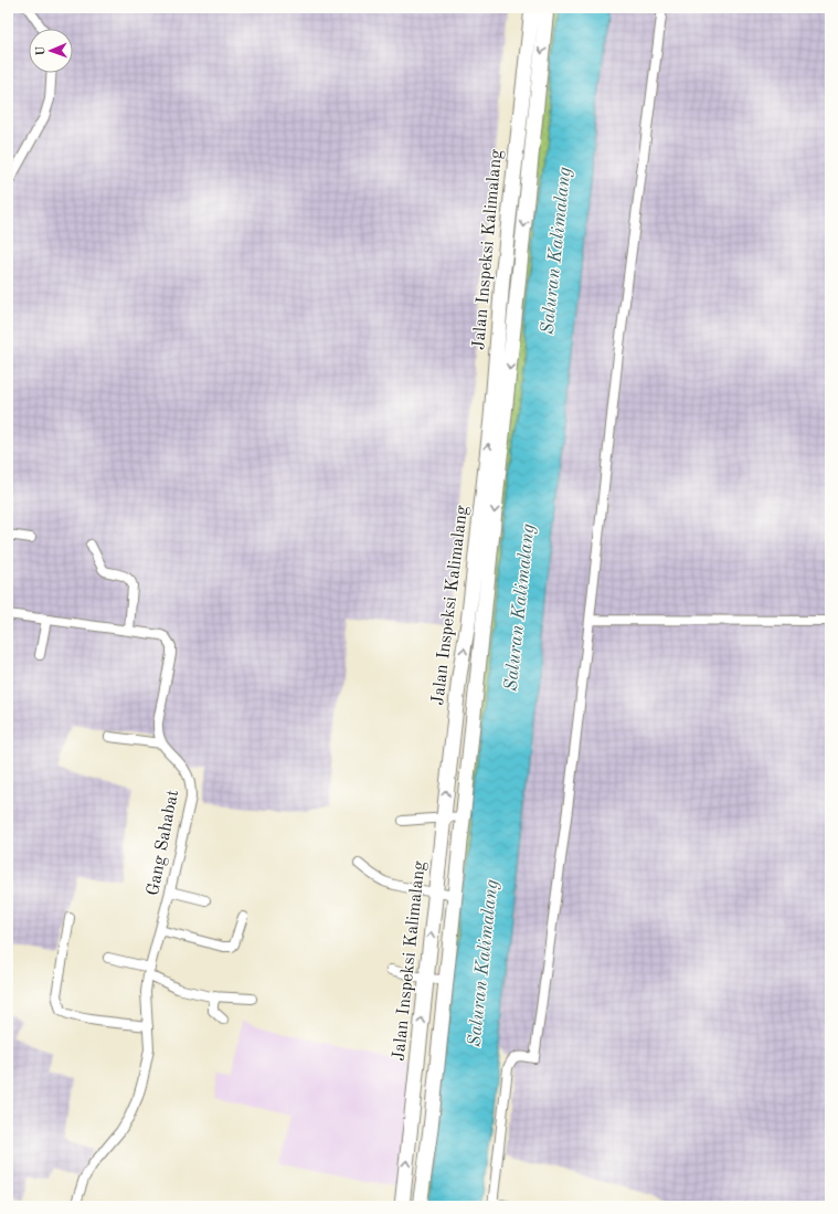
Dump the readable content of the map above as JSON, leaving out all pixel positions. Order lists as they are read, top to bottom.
{
  "streets": {
    "main road": ["Jalan Inspeksi Kalimalang"],
    "street": ["Gang Sahabat"]
  },
  "water": ["Saluran Kalimalang"],
  "north": "left"
}
